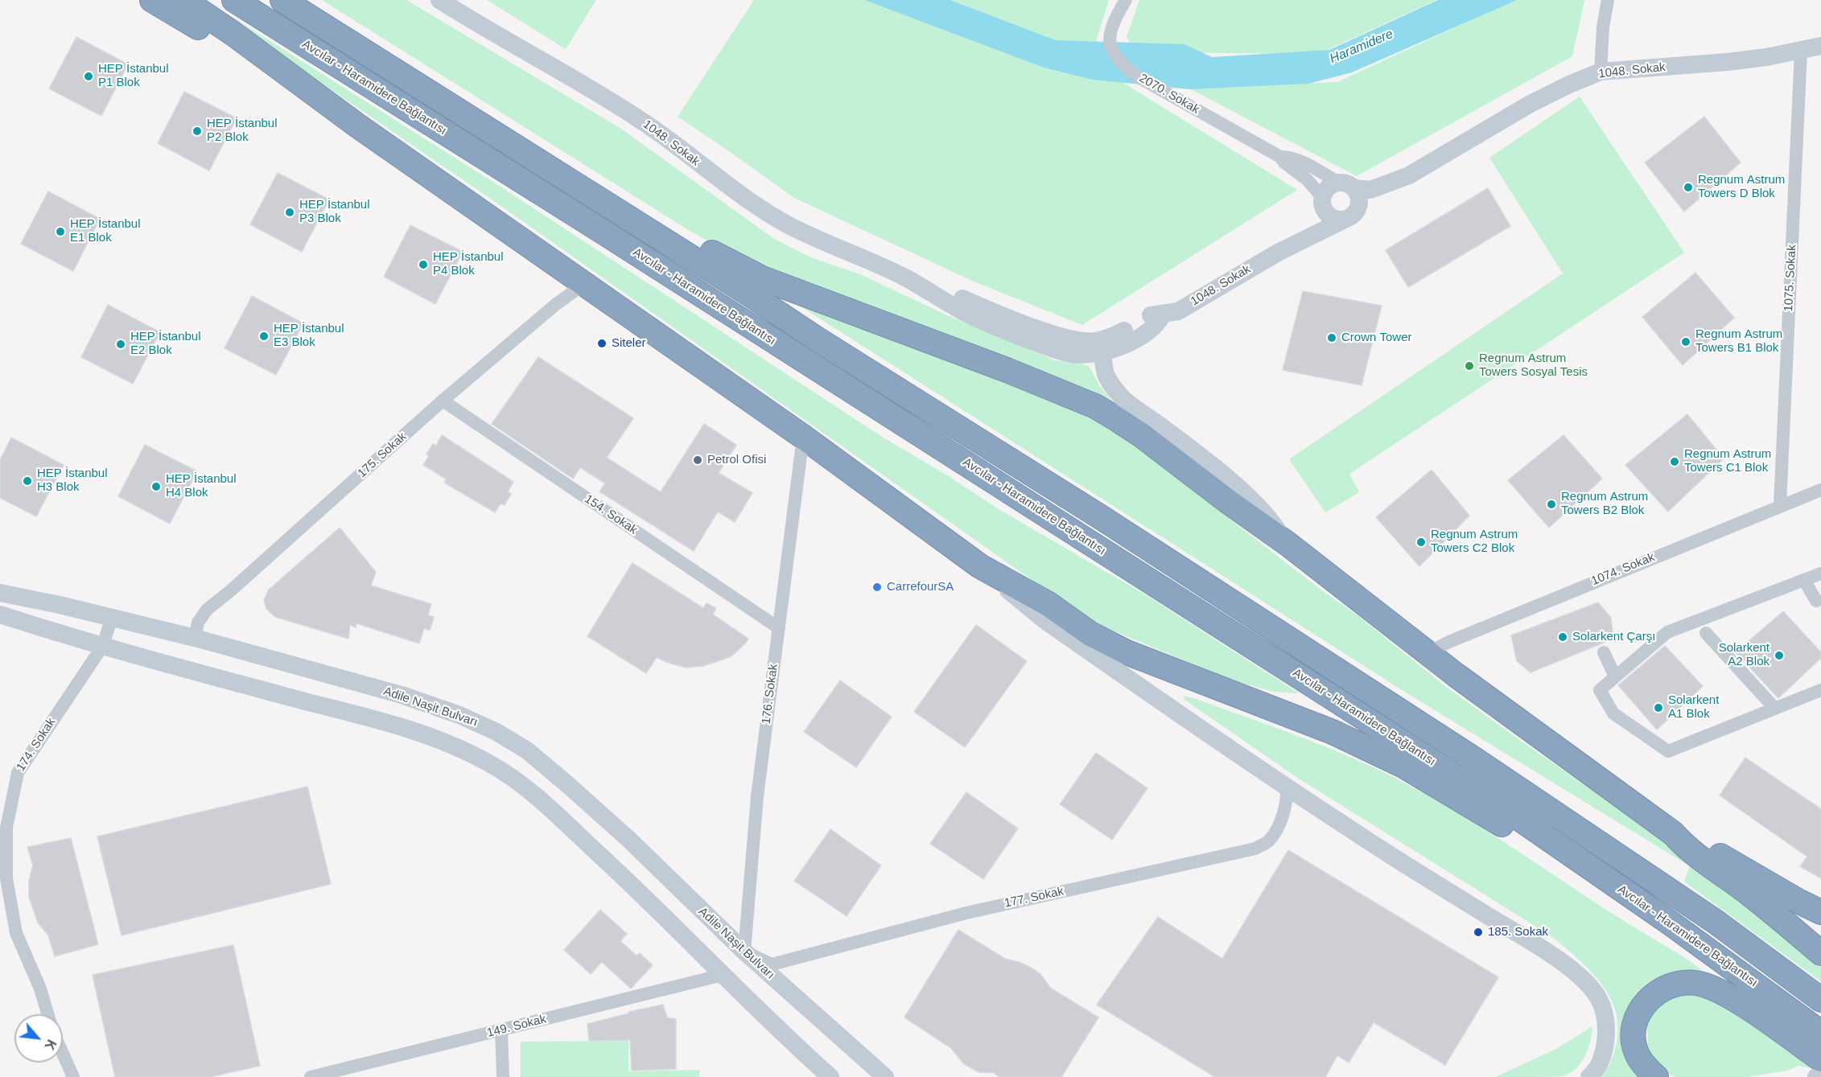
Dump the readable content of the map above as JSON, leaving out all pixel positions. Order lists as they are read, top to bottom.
{
  "streets": {
    "highway": ["Avcılar - Haramidere Bağlantısı"],
    "main road": ["1048. Sokak", "Adile Naşit Bulvarı"],
    "street": [
      "2070. Sokak",
      "1075. Sokak",
      "175. Sokak",
      "154. Sokak",
      "1074. Sokak",
      "176. Sokak",
      "174. Sokak",
      "177. Sokak",
      "149. Sokak"
    ]
  },
  "crossings": [
    ["1048. Sokak", "1075. Sokak"],
    ["1075. Sokak", "1074. Sokak"],
    ["175. Sokak", "154. Sokak"],
    ["175. Sokak", "Adile Naşit Bulvarı"],
    ["154. Sokak", "176. Sokak"],
    ["176. Sokak", "Adile Naşit Bulvarı"],
    ["176. Sokak", "177. Sokak"],
    ["Adile Naşit Bulvarı", "174. Sokak"],
    ["Adile Naşit Bulvarı", "177. Sokak"]
  ],
  "water": ["Haramidere"],
  "places": [
    "HEP İstanbul P1 Blok",
    "HEP İstanbul P2 Blok",
    "Regnum Astrum Towers D Blok",
    "HEP İstanbul P3 Blok",
    "HEP İstanbul E1 Blok",
    "HEP İstanbul P4 Blok",
    "HEP İstanbul E3 Blok",
    "Crown Tower",
    "Regnum Astrum Towers B1 Blok",
    "Siteler",
    "HEP İstanbul E2 Blok",
    "Regnum Astrum Towers Sosyal Tesis",
    "Petrol Ofisi",
    "Regnum Astrum Towers C1 Blok",
    "HEP İstanbul H3 Blok",
    "HEP İstanbul H4 Blok",
    "Regnum Astrum Towers B2 Blok",
    "Regnum Astrum Towers C2 Blok",
    "CarrefourSA",
    "Solarkent Çarşı",
    "Solarkent A2 Blok",
    "Solarkent A1 Blok",
    "185. Sokak"
  ],
  "north": "bottom right"
}
